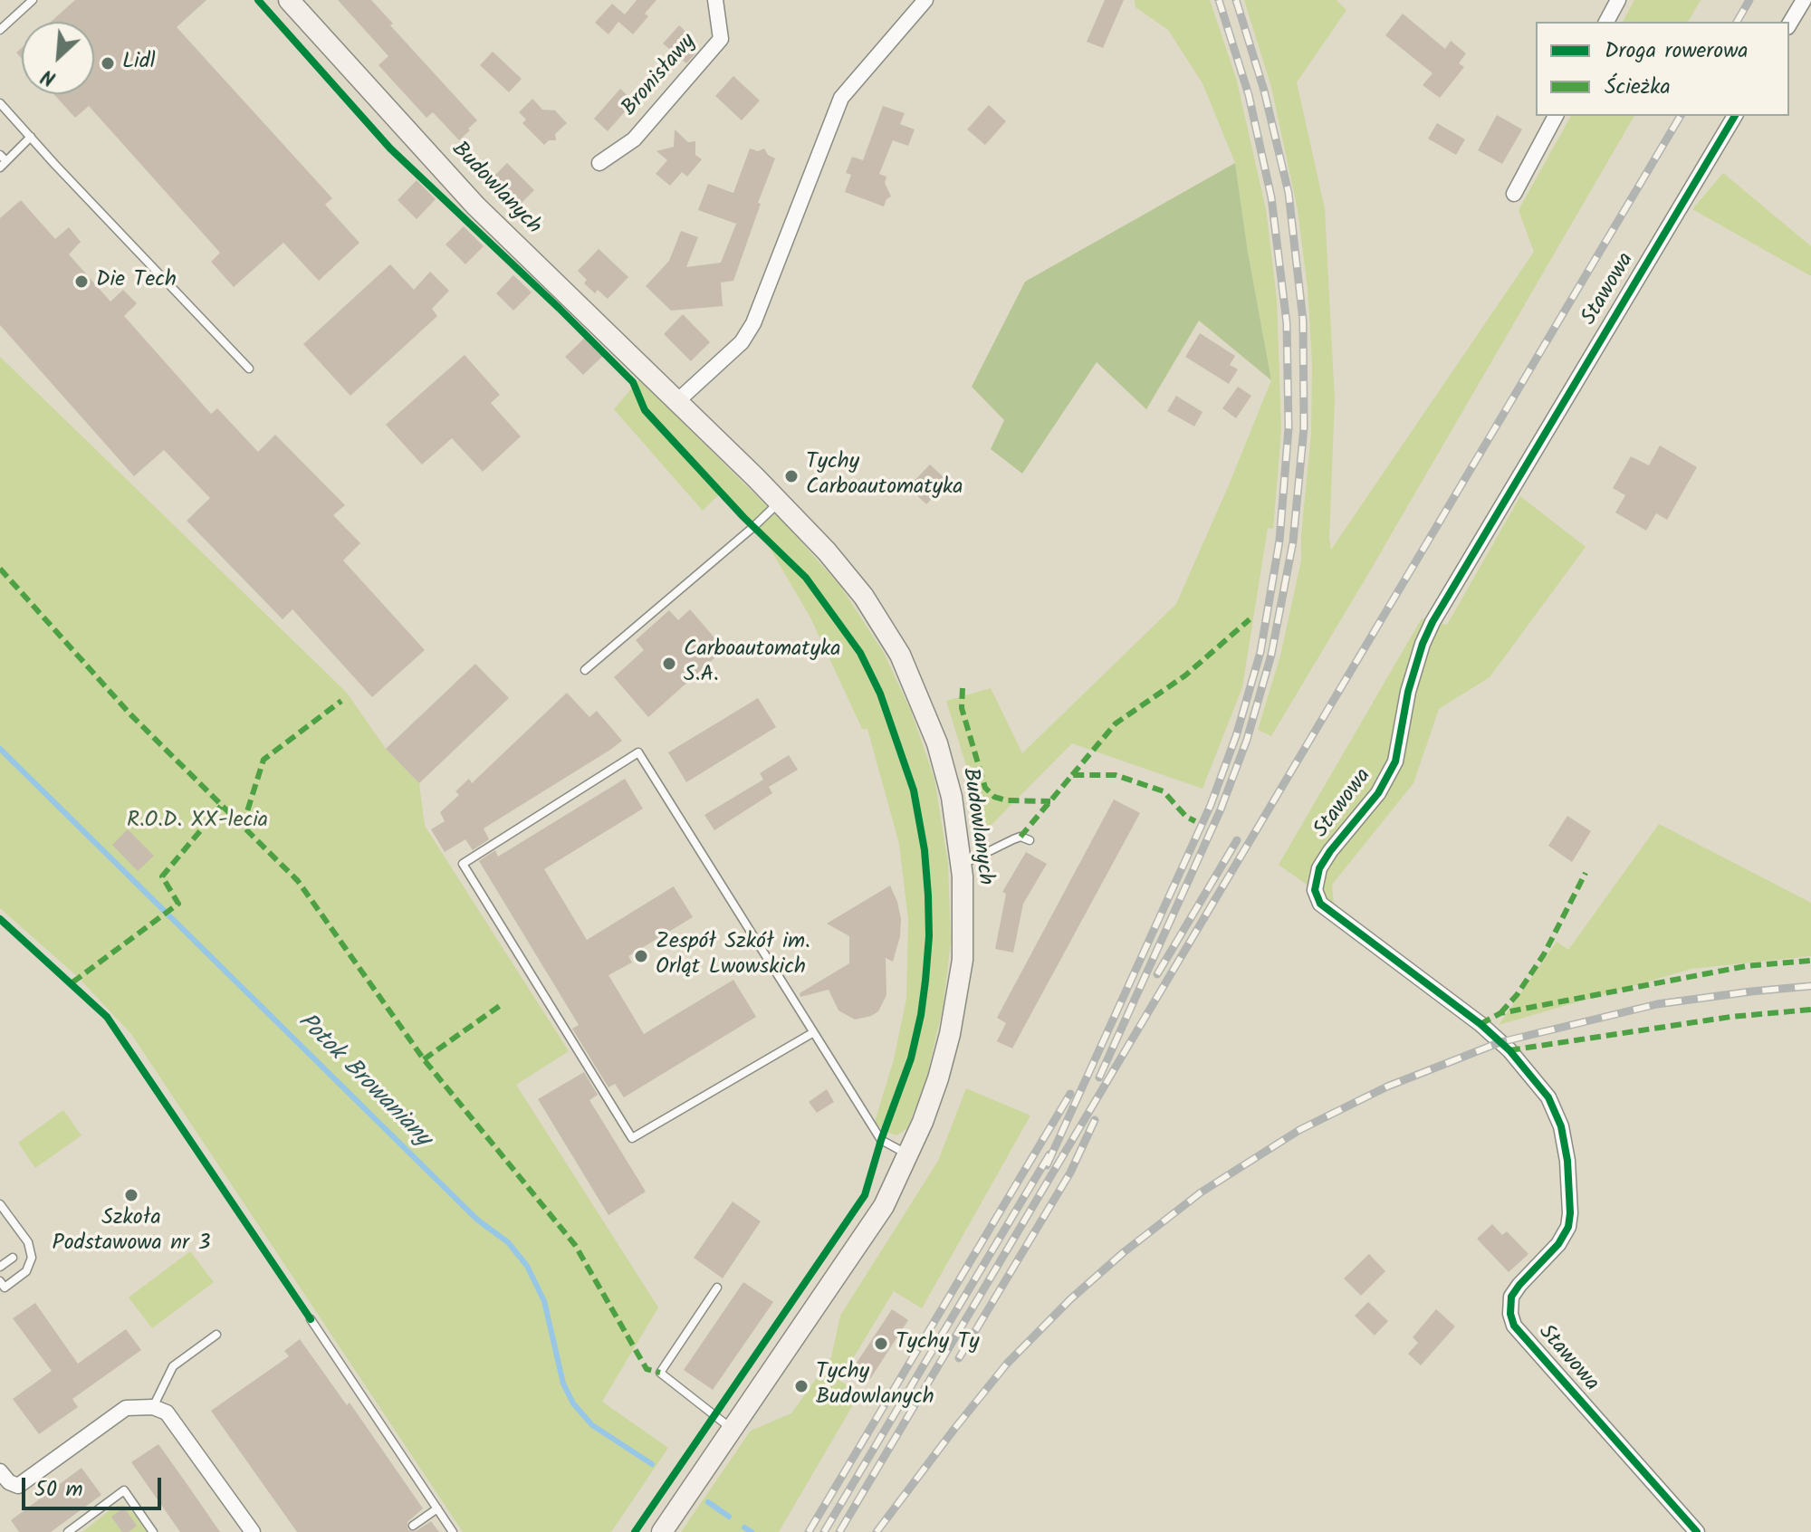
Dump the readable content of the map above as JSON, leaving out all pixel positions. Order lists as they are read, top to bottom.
{
  "streets": {
    "street": ["Bronisławy", "Budowlanych", "Stawowa"]
  },
  "water": ["Potok Browaniany"],
  "parks": ["R.O.D. XX-lecia"],
  "places": [
    "Lidl",
    "Die Tech",
    "Tychy Carboautomatyka",
    "Carboautomatyka S.A.",
    "Zespół Szkół im. Orląt Lwowskich",
    "Szkoła Podstawowa nr 3",
    "Tychy Ty",
    "Tychy Budowlanych"
  ],
  "legend": ["Droga rowerowa", "Ścieżka"],
  "scale_bar": "50 m",
  "north": "bottom left"
}
